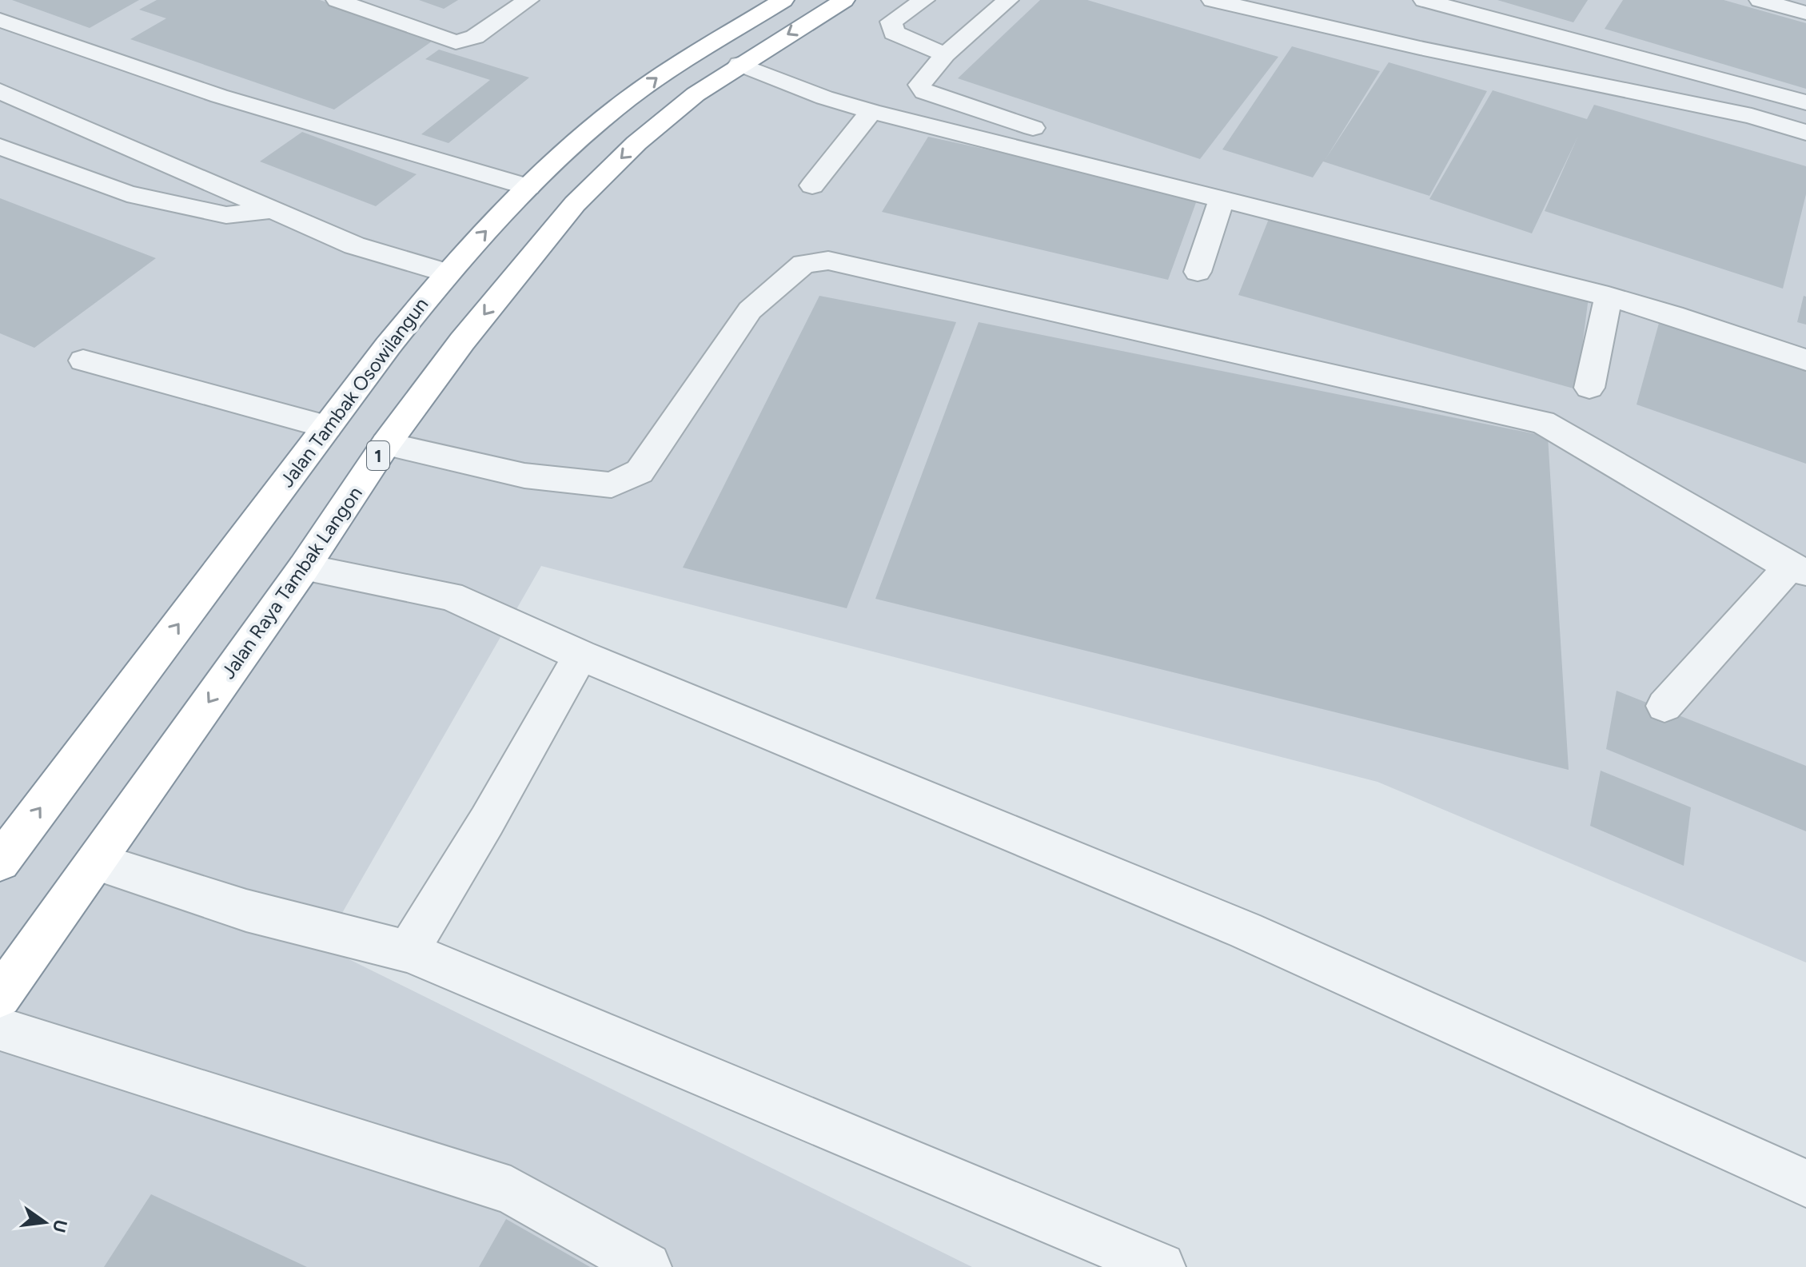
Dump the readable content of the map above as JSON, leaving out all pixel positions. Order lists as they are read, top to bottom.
{
  "streets": {
    "highway": ["Jalan Tambak Osowilangun", "1", "Jalan Raya Tambak Langon"]
  },
  "one_way": ["Jalan Tambak Osowilangun", "Jalan Raya Tambak Langon"],
  "north": "right"
}
